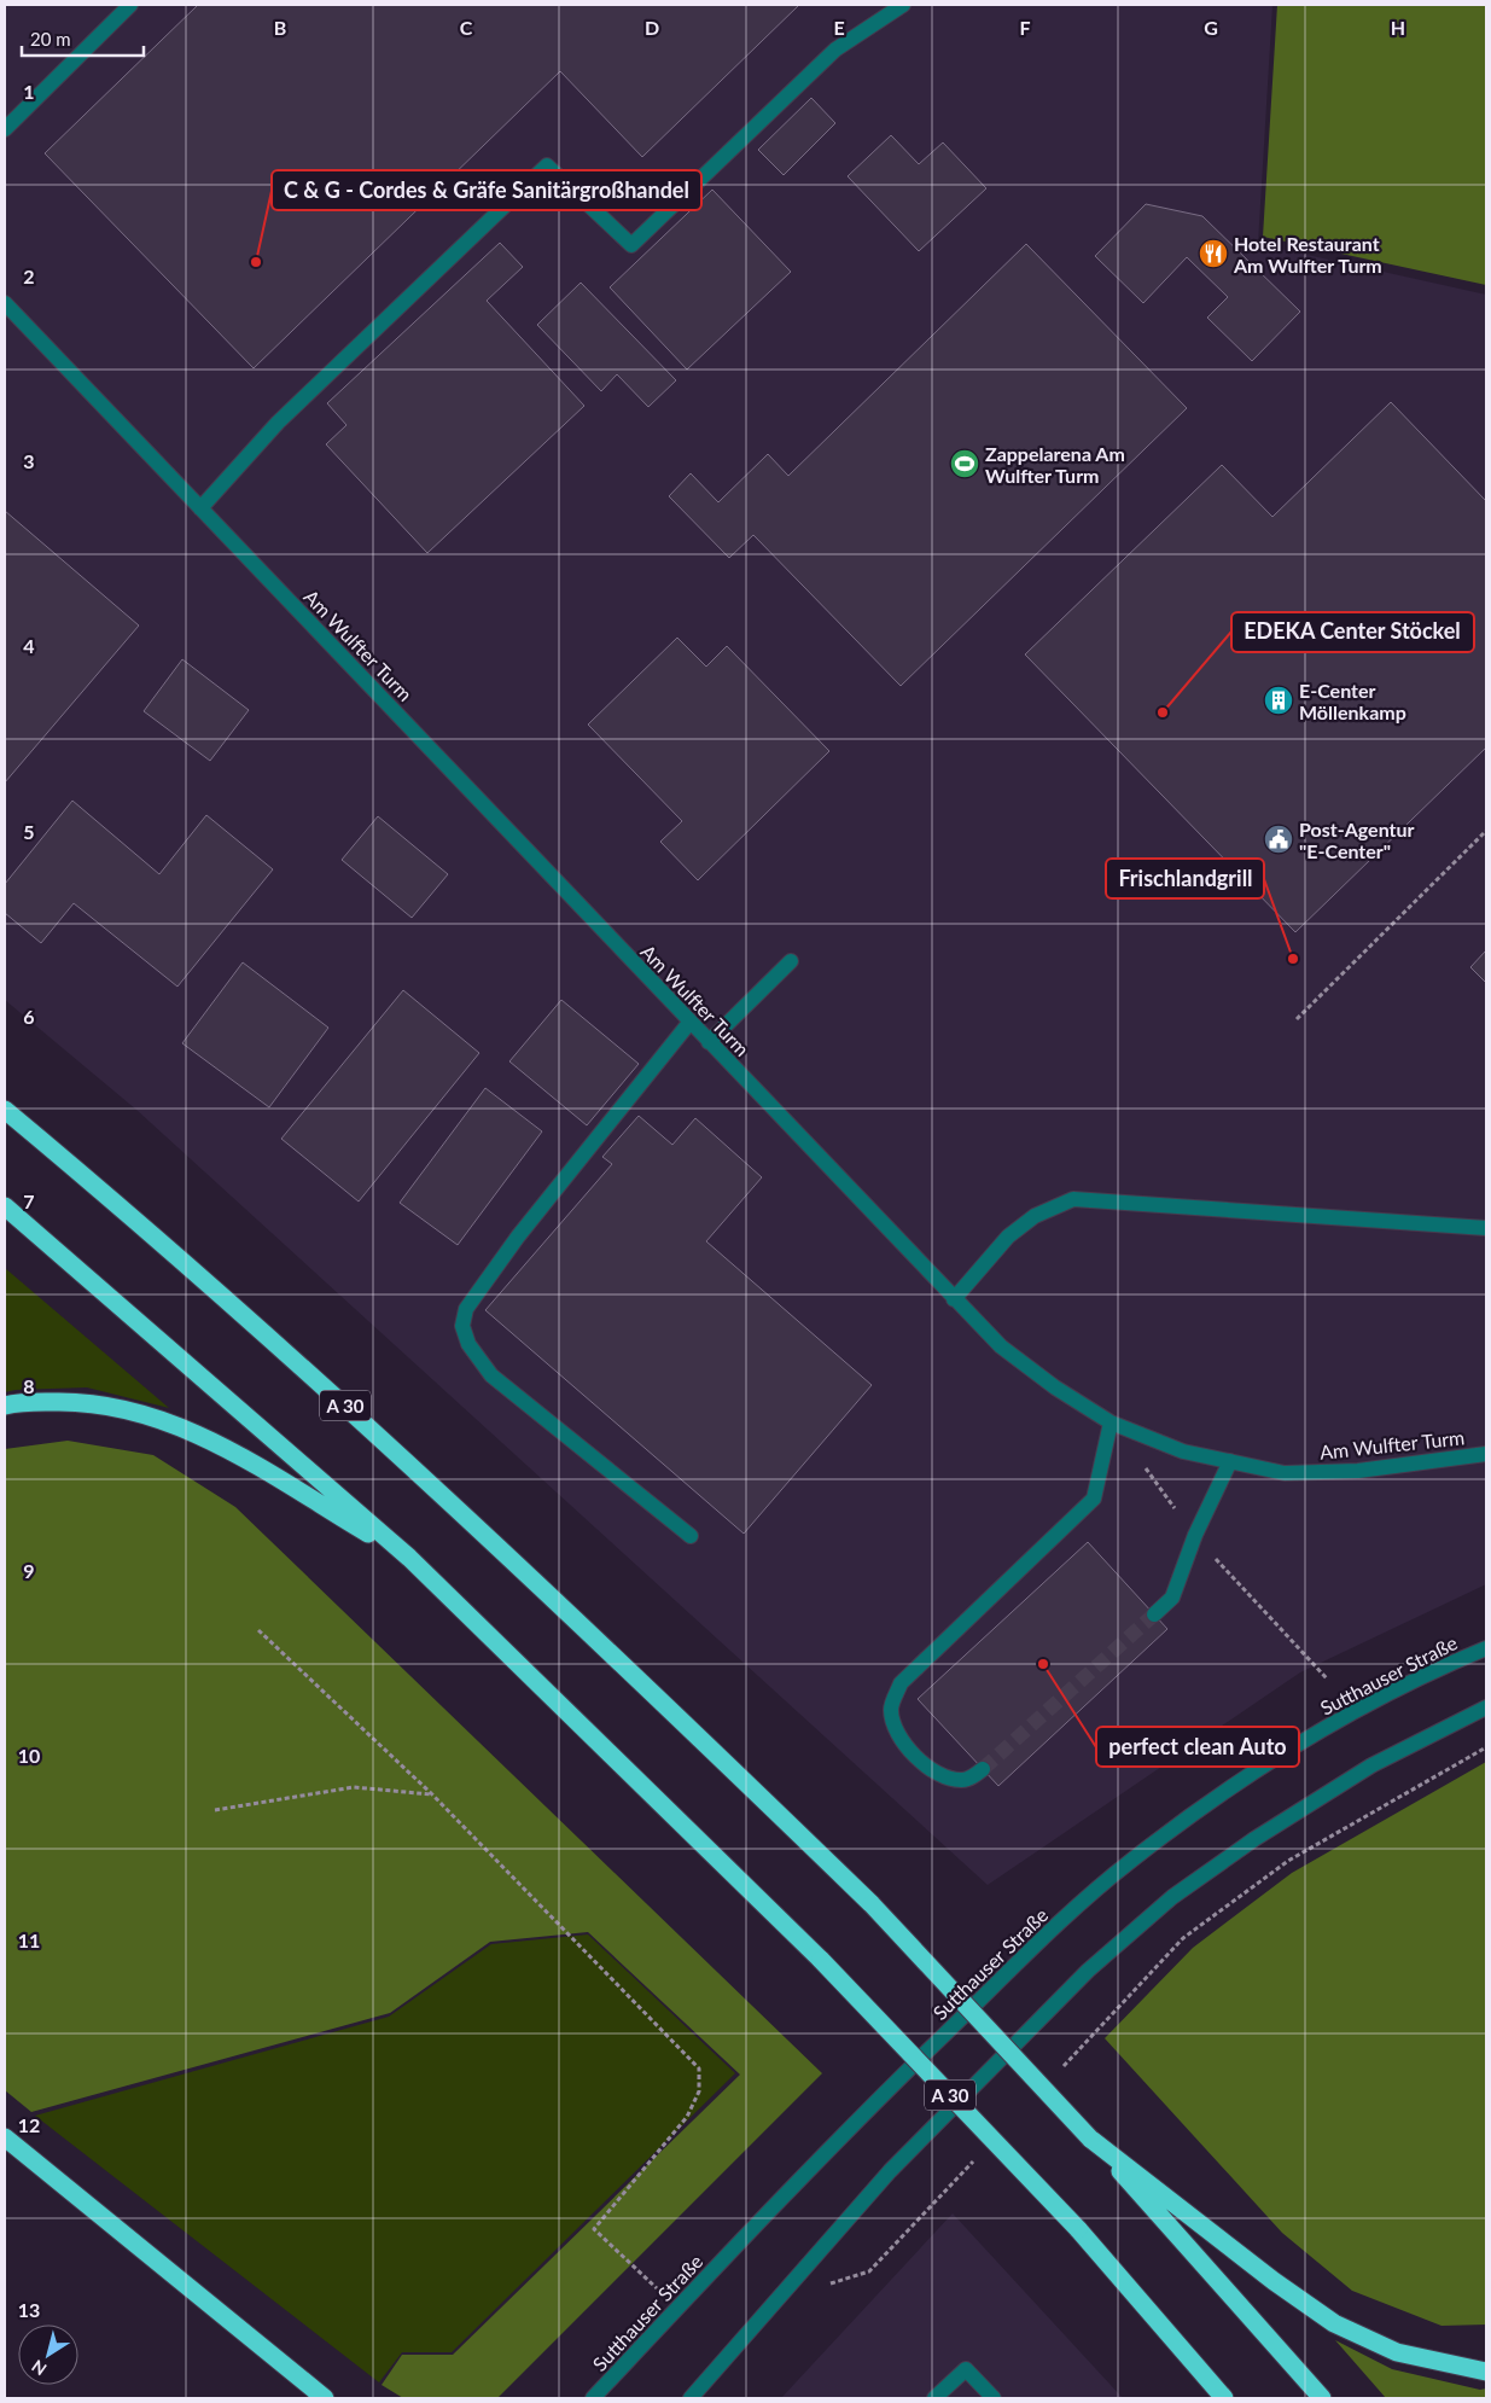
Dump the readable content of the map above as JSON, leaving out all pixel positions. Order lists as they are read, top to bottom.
{
  "streets": {
    "highway": ["A 30"],
    "street": ["Am Wulfter Turm", "Sutthauser Straße"]
  },
  "places": {
    "restaurant": ["Hotel Restaurant Am Wulfter Turm"],
    "other": [
      "C & G - Cordes & Gräfe Sanitärgroßhandel",
      "EDEKA Center Stöckel",
      "Frischlandgrill",
      "perfect clean Auto"
    ],
    "sports": ["Zappelarena Am Wulfter Turm"],
    "building": ["E-Center Möllenkamp"],
    "public building": ["Post-Agentur \"E-Center\""]
  },
  "scale_bar": "20 m",
  "north": "bottom left",
  "grid": {
    "columns": [
      "B",
      "C",
      "D",
      "E",
      "F",
      "G",
      "H"
    ],
    "rows": [
      "1",
      "2",
      "3",
      "4",
      "5",
      "6",
      "7",
      "8",
      "9",
      "10",
      "11",
      "12",
      "13"
    ]
  }
}
